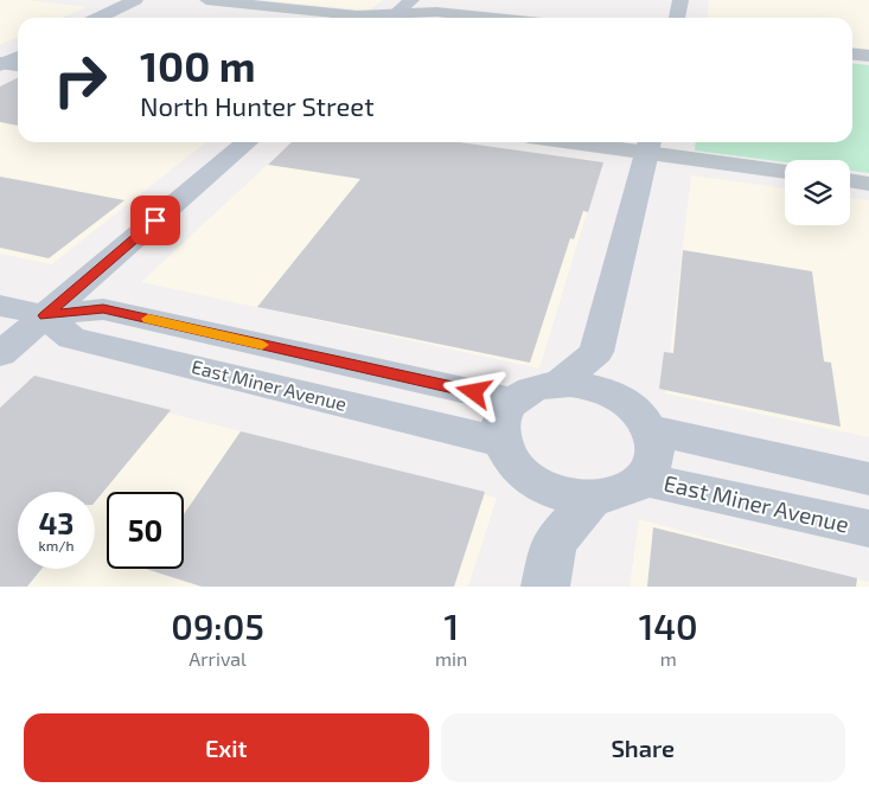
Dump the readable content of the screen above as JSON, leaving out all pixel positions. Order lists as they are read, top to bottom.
{
  "streets": {
    "main road": ["East Miner Avenue"]
  },
  "page": {
    "turn": ["100 m", "North Hunter Street"],
    "speed": "43 km/h",
    "limit": "50",
    "eta": [
      "09:05",
      "Arrival",
      "1",
      "min",
      "140",
      "m"
    ],
    "buttons": ["Exit", "Share"]
  }
}
